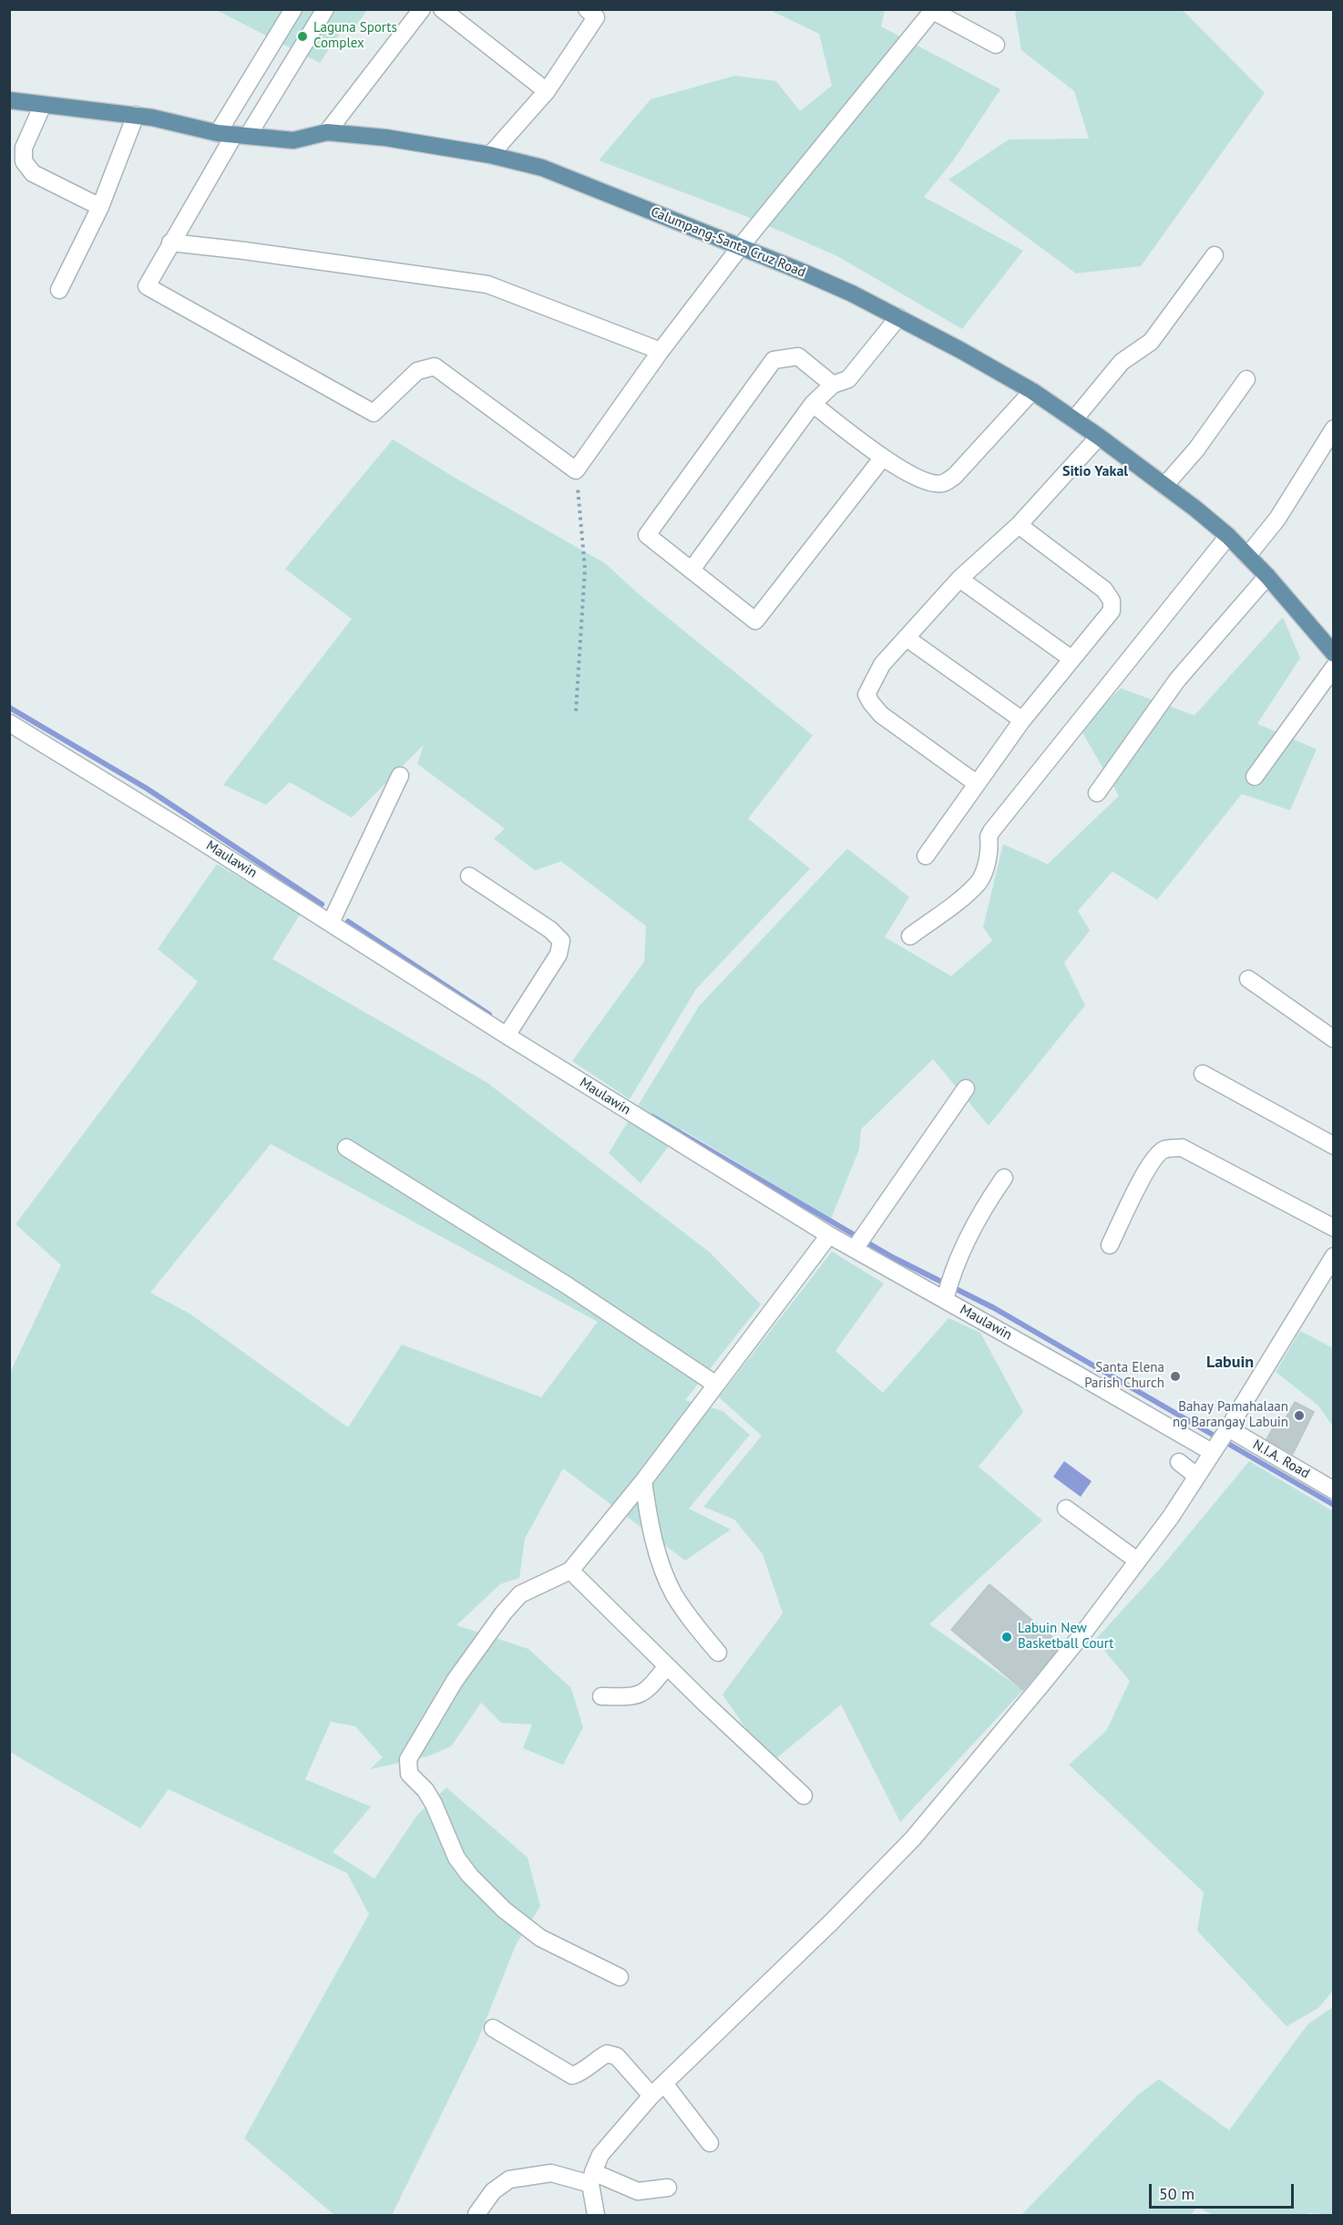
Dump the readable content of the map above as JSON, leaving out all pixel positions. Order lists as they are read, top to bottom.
{
  "streets": {
    "main road": ["Calumpang-Santa Cruz Road"],
    "street": ["Maulawin", "N.I.A. Road"]
  },
  "districts": ["Sitio Yakal", "Labuin"],
  "places": [
    "Laguna Sports Complex",
    "Santa Elena Parish Church",
    "Bahay Pamahalaan ng Barangay Labuin",
    "Labuin New Basketball Court"
  ],
  "scale_bar": "50 m"
}
